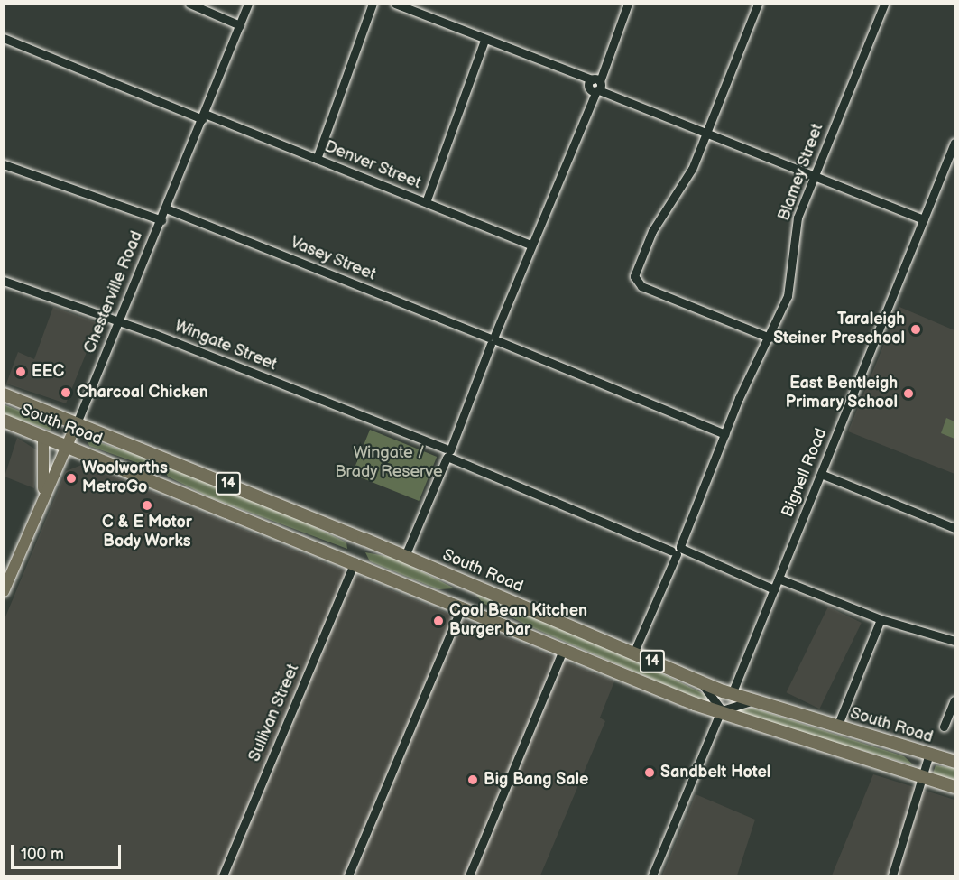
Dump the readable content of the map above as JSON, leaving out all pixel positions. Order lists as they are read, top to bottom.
{
  "streets": {
    "highway": ["South Road", "14"],
    "main road": ["Chesterville Road"],
    "street": [
      "Denver Street",
      "Blamey Street",
      "Vasey Street",
      "Wingate Street",
      "Bignell Road",
      "Sullivan Street"
    ]
  },
  "crossings": [
    ["Denver Street", "Chesterville Road"],
    ["Blamey Street", "Vasey Street"],
    ["Blamey Street", "Wingate Street"],
    ["Blamey Street", "South Road"],
    ["Vasey Street", "Chesterville Road"],
    ["Chesterville Road", "Wingate Street"],
    ["Chesterville Road", "South Road"],
    ["Wingate Street", "Bignell Road"],
    ["South Road", "Bignell Road"],
    ["South Road", "Sullivan Street"]
  ],
  "parks": ["Wingate / Brady Reserve"],
  "places": [
    "Taraleigh Steiner Preschool",
    "EEC",
    "Charcoal Chicken",
    "East Bentleigh Primary School",
    "Woolworths MetroGo",
    "C & E Motor Body Works",
    "Cool Bean Kitchen Burger bar",
    "Sandbelt Hotel",
    "Big Bang Sale"
  ],
  "scale_bar": "100 m"
}
